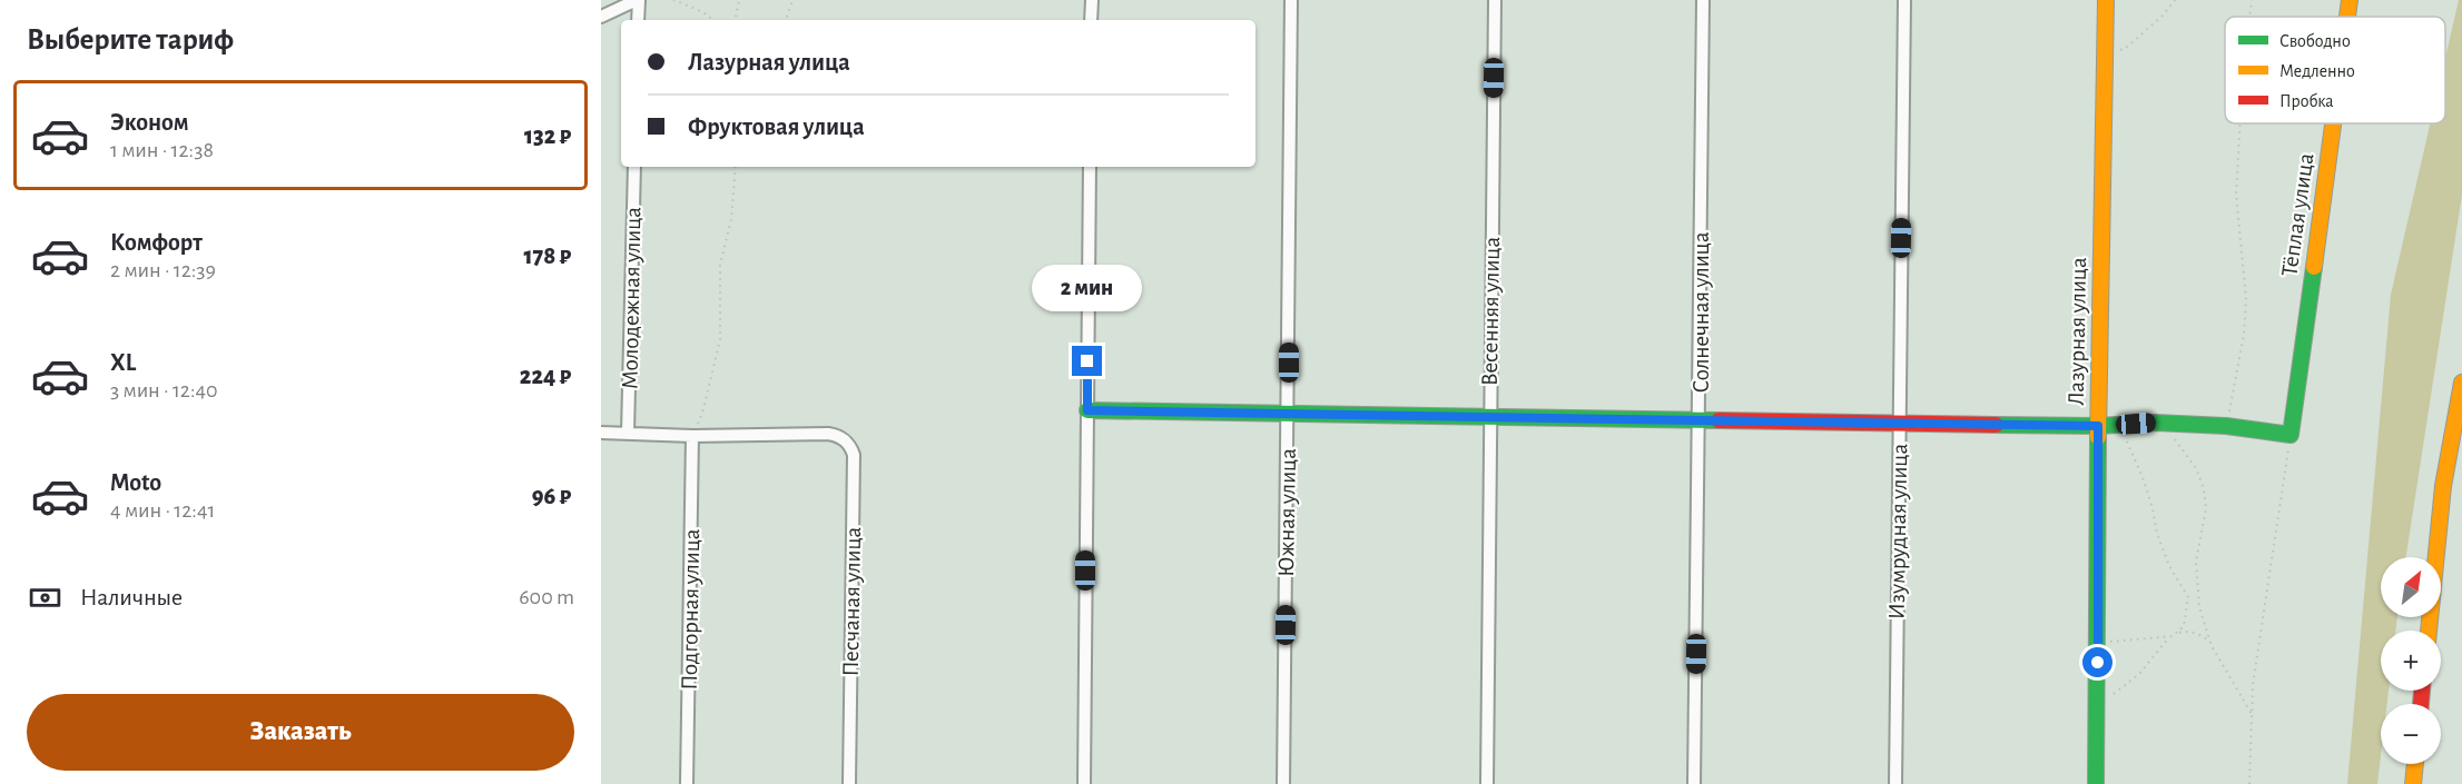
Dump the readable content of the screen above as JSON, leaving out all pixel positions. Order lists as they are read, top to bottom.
{
  "streets": {
    "street": [
      "Тёплая улица",
      "Молодежная улица",
      "Весенняя улица",
      "Солнечная улица",
      "Лазурная улица",
      "Южная улица",
      "Изумрудная улица",
      "Песчаная улица",
      "Подгорная улица"
    ]
  },
  "crossings": [
    ["Песчаная улица", "Подгорная улица"]
  ],
  "legend": ["Свободно", "Медленно", "Пробка"],
  "north": "top right",
  "page": {
    "heading": "Выберите тариф",
    "banner": ["Лазурная улица", "Фруктовая улица"],
    "list": [
      {
        "name": "Эконом",
        "note": "1 мин · 12:38",
        "value": "132 ₽"
      },
      {
        "name": "Комфорт",
        "note": "2 мин · 12:39",
        "value": "178 ₽"
      },
      {
        "name": "XL",
        "note": "3 мин · 12:40",
        "value": "224 ₽"
      },
      {
        "name": "Moto",
        "note": "4 мин · 12:41",
        "value": "96 ₽"
      }
    ],
    "bubble": "2 мин",
    "map_buttons": ["+", "−"],
    "pay": ["Наличные", "600 m"],
    "buttons": "Заказать"
  }
}
